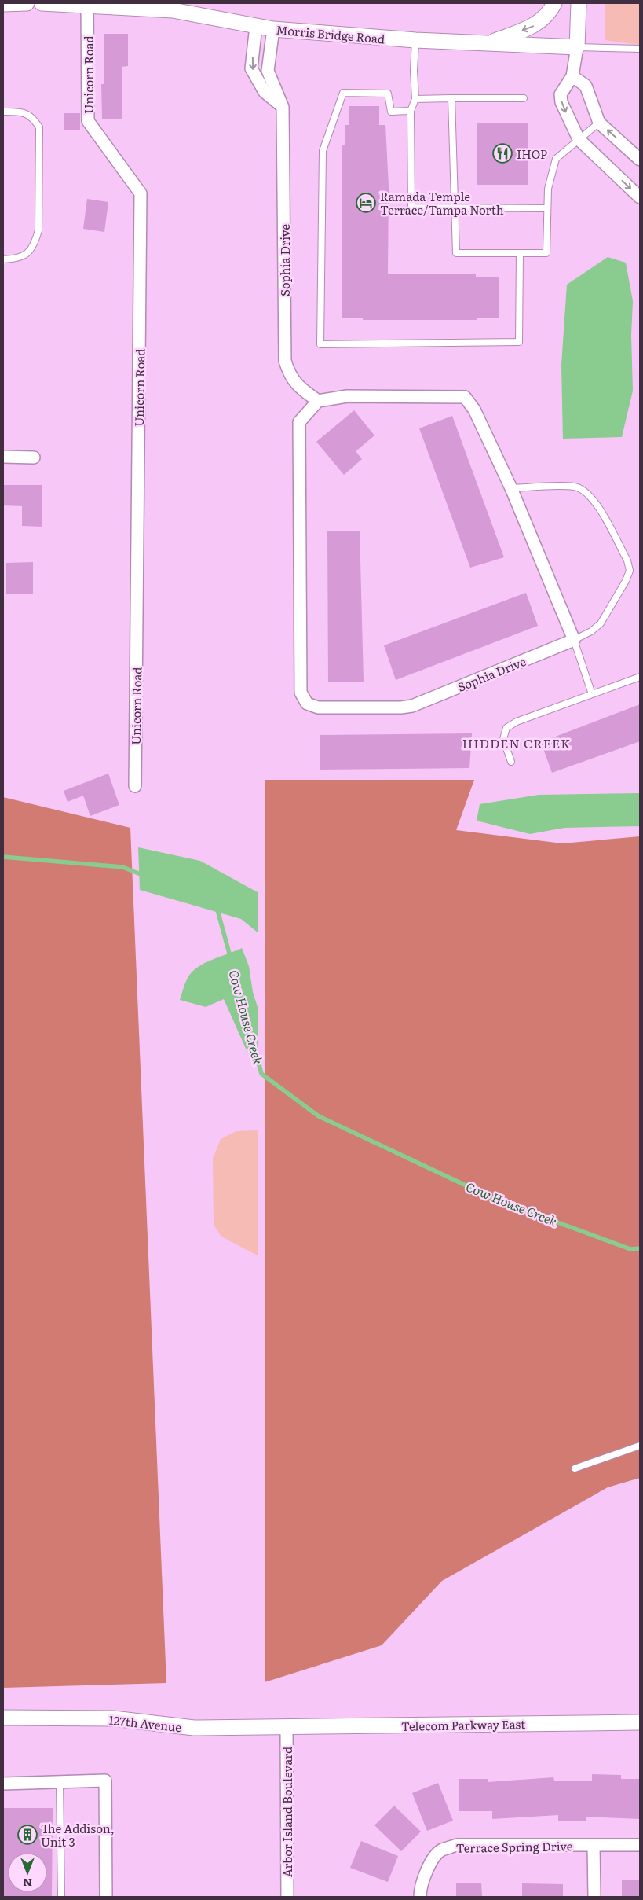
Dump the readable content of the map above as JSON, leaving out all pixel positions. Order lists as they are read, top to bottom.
{
  "streets": {
    "street": [
      "Morris Bridge Road",
      "Unicorn Road",
      "Sophia Drive",
      "127th Avenue",
      "Telecom Parkway East",
      "Arbor Island Boulevard",
      "Terrace Spring Drive"
    ]
  },
  "crossings": [
    ["Morris Bridge Road", "Unicorn Road"],
    ["Morris Bridge Road", "Sophia Drive"],
    ["127th Avenue", "Telecom Parkway East"],
    ["127th Avenue", "Arbor Island Boulevard"],
    ["Telecom Parkway East", "Arbor Island Boulevard"]
  ],
  "districts": ["HIDDEN CREEK"],
  "water": ["Cow House Creek"],
  "places": {
    "restaurant": ["IHOP"],
    "hotel": ["Ramada Temple Terrace/Tampa North"],
    "building": ["The Addison, Unit 3"]
  },
  "north": "bottom"
}
